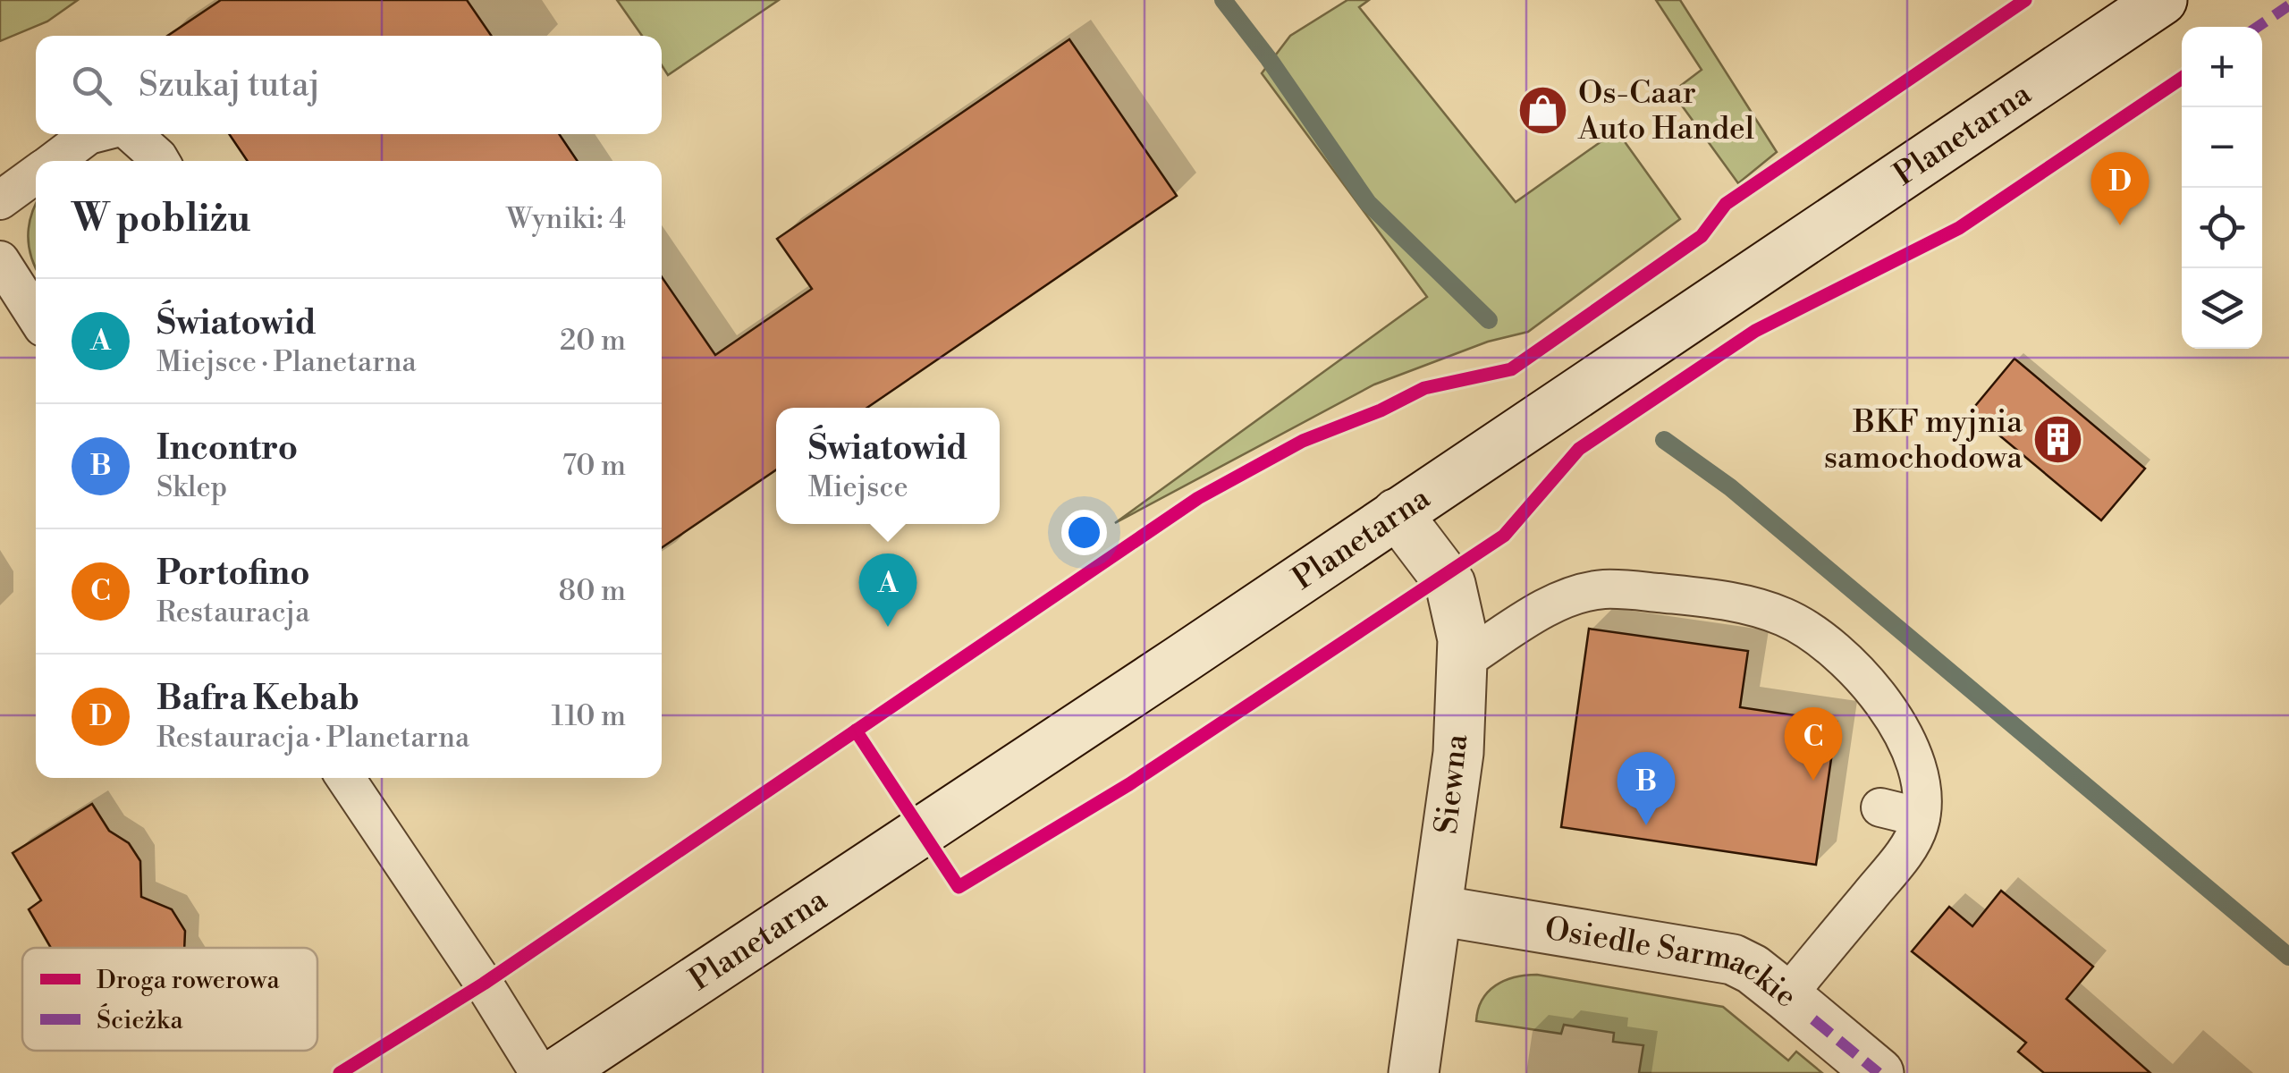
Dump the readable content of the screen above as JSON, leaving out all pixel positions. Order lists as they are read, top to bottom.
{
  "streets": {
    "street": ["Planetarna", "Siewna", "Osiedle Sarmackie"]
  },
  "crossings": [
    ["Planetarna", "Siewna"],
    ["Siewna", "Osiedle Sarmackie"]
  ],
  "places": {
    "shop": ["Os-Caar Auto Handel"],
    "building": ["BKF myjnia samochodowa"]
  },
  "legend": ["Droga rowerowa", "Ścieżka"],
  "page": {
    "map_buttons": ["+", "−"],
    "search": "Szukaj tutaj",
    "pins": [
      "D",
      "A",
      "C",
      "B"
    ],
    "heading": ["W pobliżu", "Wyniki: 4"],
    "list": [
      {
        "mark": "A",
        "name": "Światowid",
        "note": "Miejsce · Planetarna",
        "value": "20 m"
      },
      {
        "mark": "B",
        "name": "Incontro",
        "note": "Sklep",
        "value": "70 m"
      },
      {
        "mark": "C",
        "name": "Portofino",
        "note": "Restauracja",
        "value": "80 m"
      },
      {
        "mark": "D",
        "name": "Bafra Kebab",
        "note": "Restauracja · Planetarna",
        "value": "110 m"
      }
    ],
    "popup": ["Światowid", "Miejsce"]
  }
}
